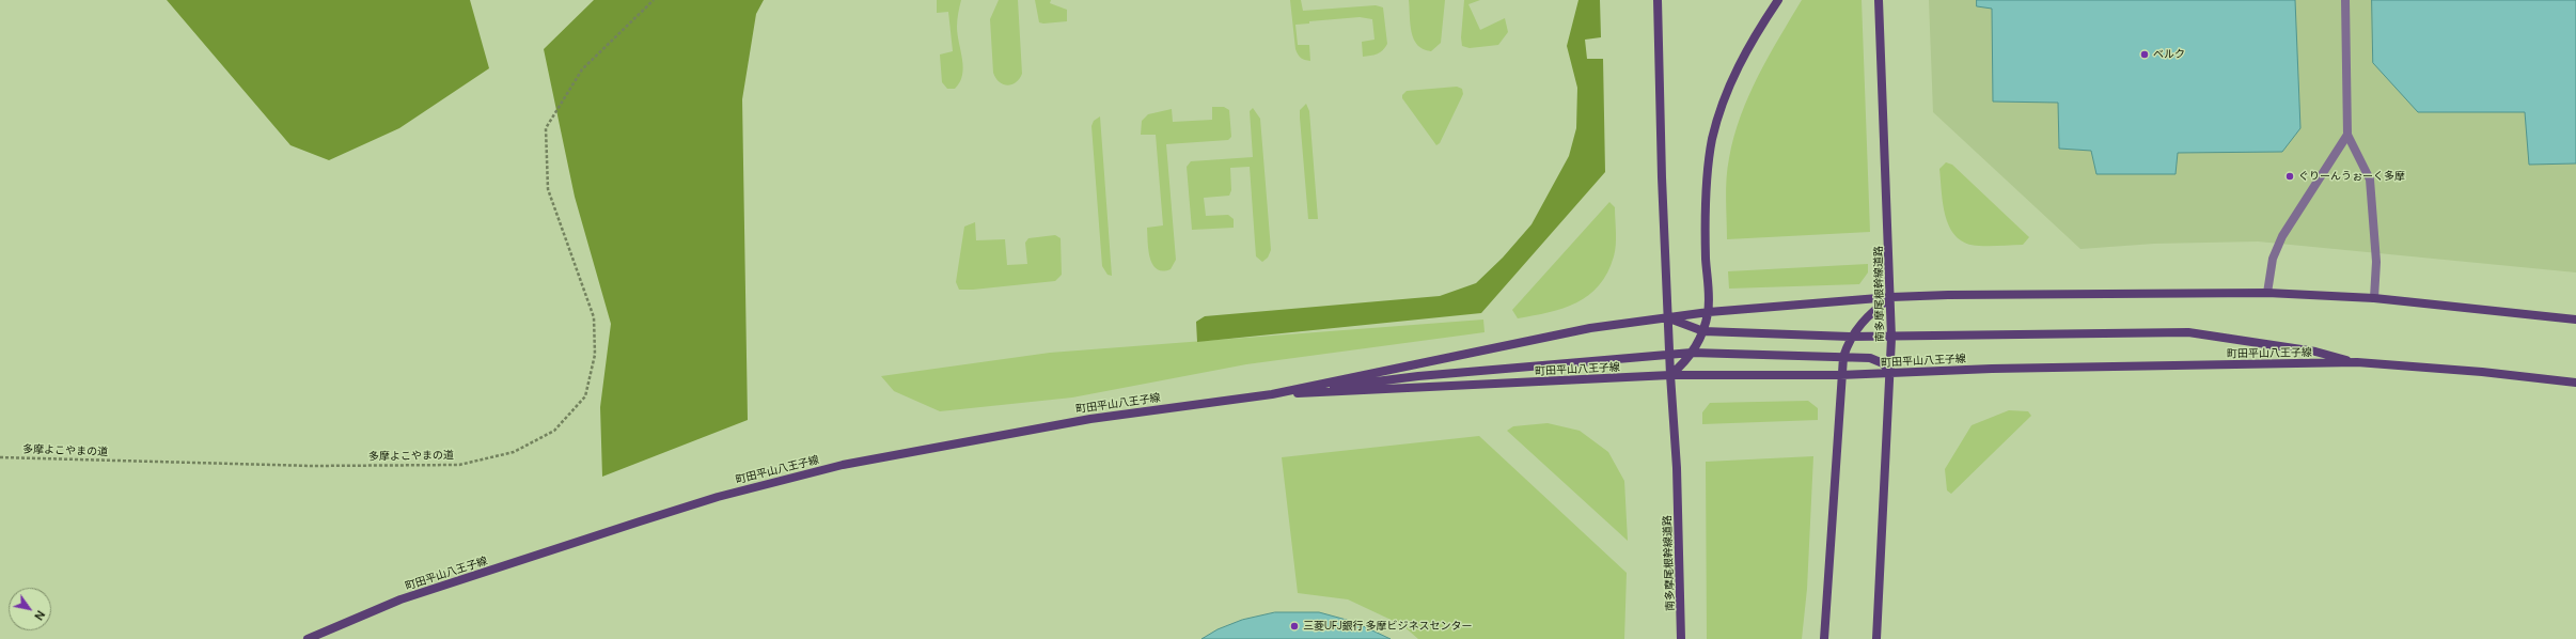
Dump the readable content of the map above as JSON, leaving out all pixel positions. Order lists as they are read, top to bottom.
{
  "streets": {
    "main road": ["南多摩尾根幹線道路", "町田平山八王子線"],
    "path": ["多摩よこやまの道"]
  },
  "crossings": [
    ["南多摩尾根幹線道路", "町田平山八王子線"]
  ],
  "places": ["ベルク", "ぐりーんうぉーく多摩", "三菱UFJ銀行 多摩ビジネスセンター"],
  "north": "bottom right"
}
